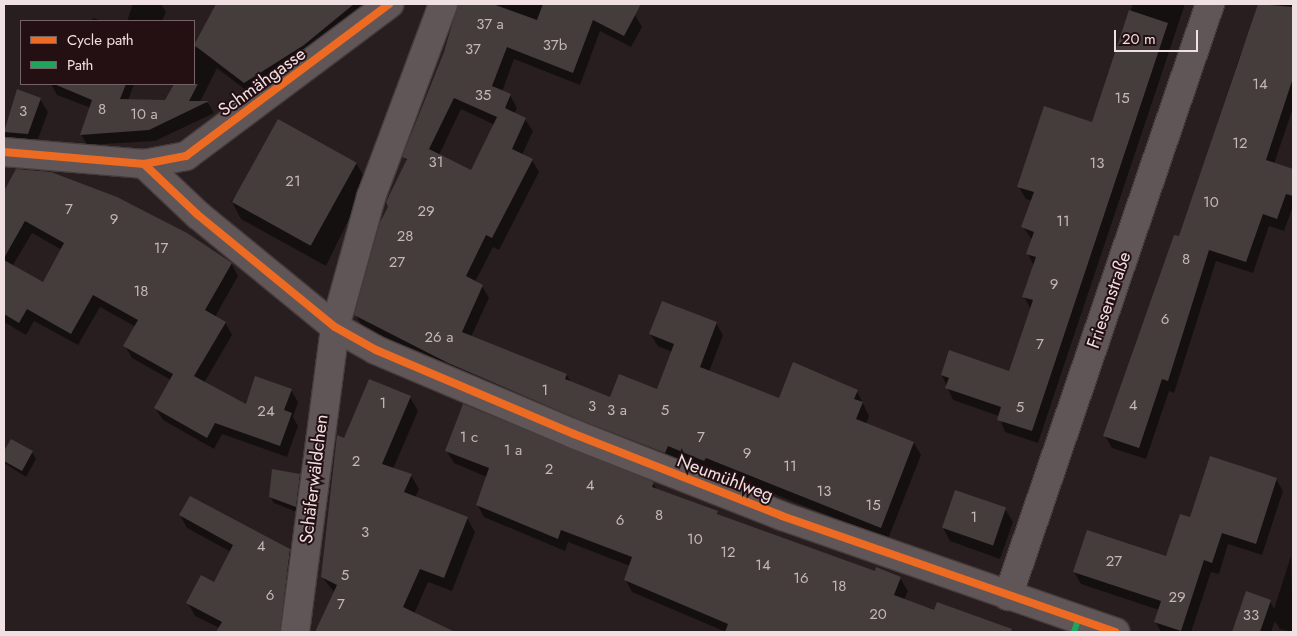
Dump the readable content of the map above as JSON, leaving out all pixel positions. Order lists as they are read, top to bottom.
{
  "streets": {
    "street": [
      "Schmähgasse",
      "Friesenstraße",
      "Neumühlweg",
      "Schäferwäldchen"
    ]
  },
  "crossings": [
    ["Friesenstraße", "Neumühlweg"],
    ["Neumühlweg", "Schäferwäldchen"]
  ],
  "house_numbers": [
    "37 a",
    "37b",
    "37",
    "14",
    "35",
    "15",
    "8",
    "3",
    "10 a",
    "12",
    "31",
    "13",
    "21",
    "10",
    "7",
    "29",
    "9",
    "11",
    "28",
    "17",
    "8",
    "27",
    "9",
    "18",
    "6",
    "26 a",
    "7",
    "1",
    "1",
    "4",
    "3",
    "5",
    "3 a",
    "5",
    "24",
    "1 c",
    "7",
    "1 a",
    "9",
    "2",
    "11",
    "2",
    "4",
    "13",
    "15",
    "8",
    "1",
    "6",
    "3",
    "10",
    "4",
    "12",
    "27",
    "14",
    "5",
    "16",
    "18",
    "6",
    "29",
    "7",
    "20",
    "33"
  ],
  "legend": ["Cycle path", "Path"],
  "scale_bar": "20 m"
}
